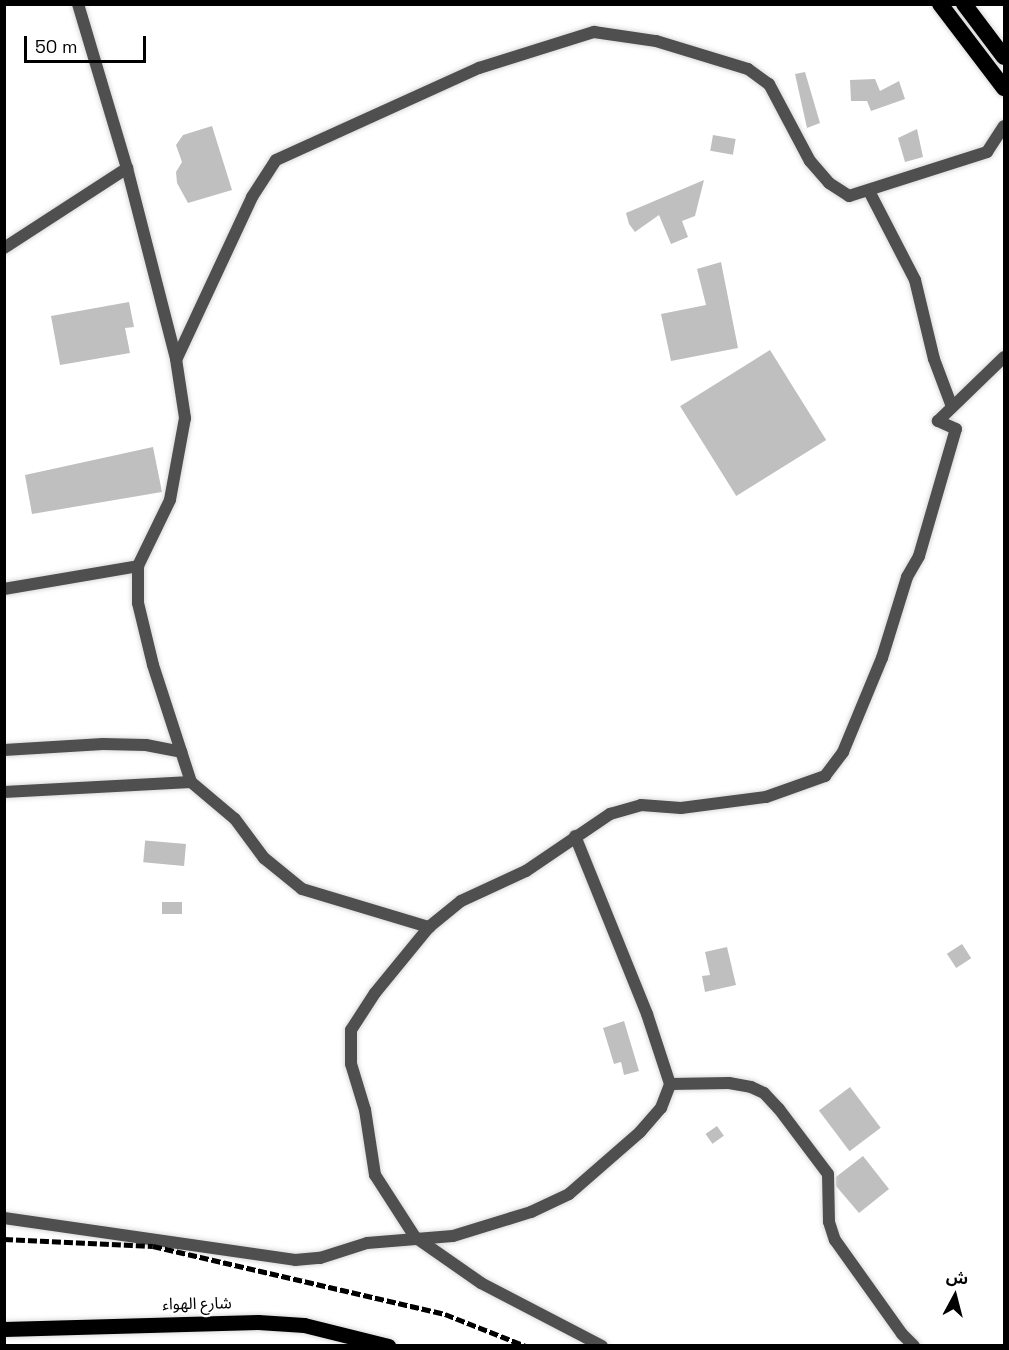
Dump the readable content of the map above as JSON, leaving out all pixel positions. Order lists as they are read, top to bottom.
{
  "streets": {
    "main road": ["شارع الهواء"]
  },
  "scale_bar": "50 m",
  "north": "top"
}
